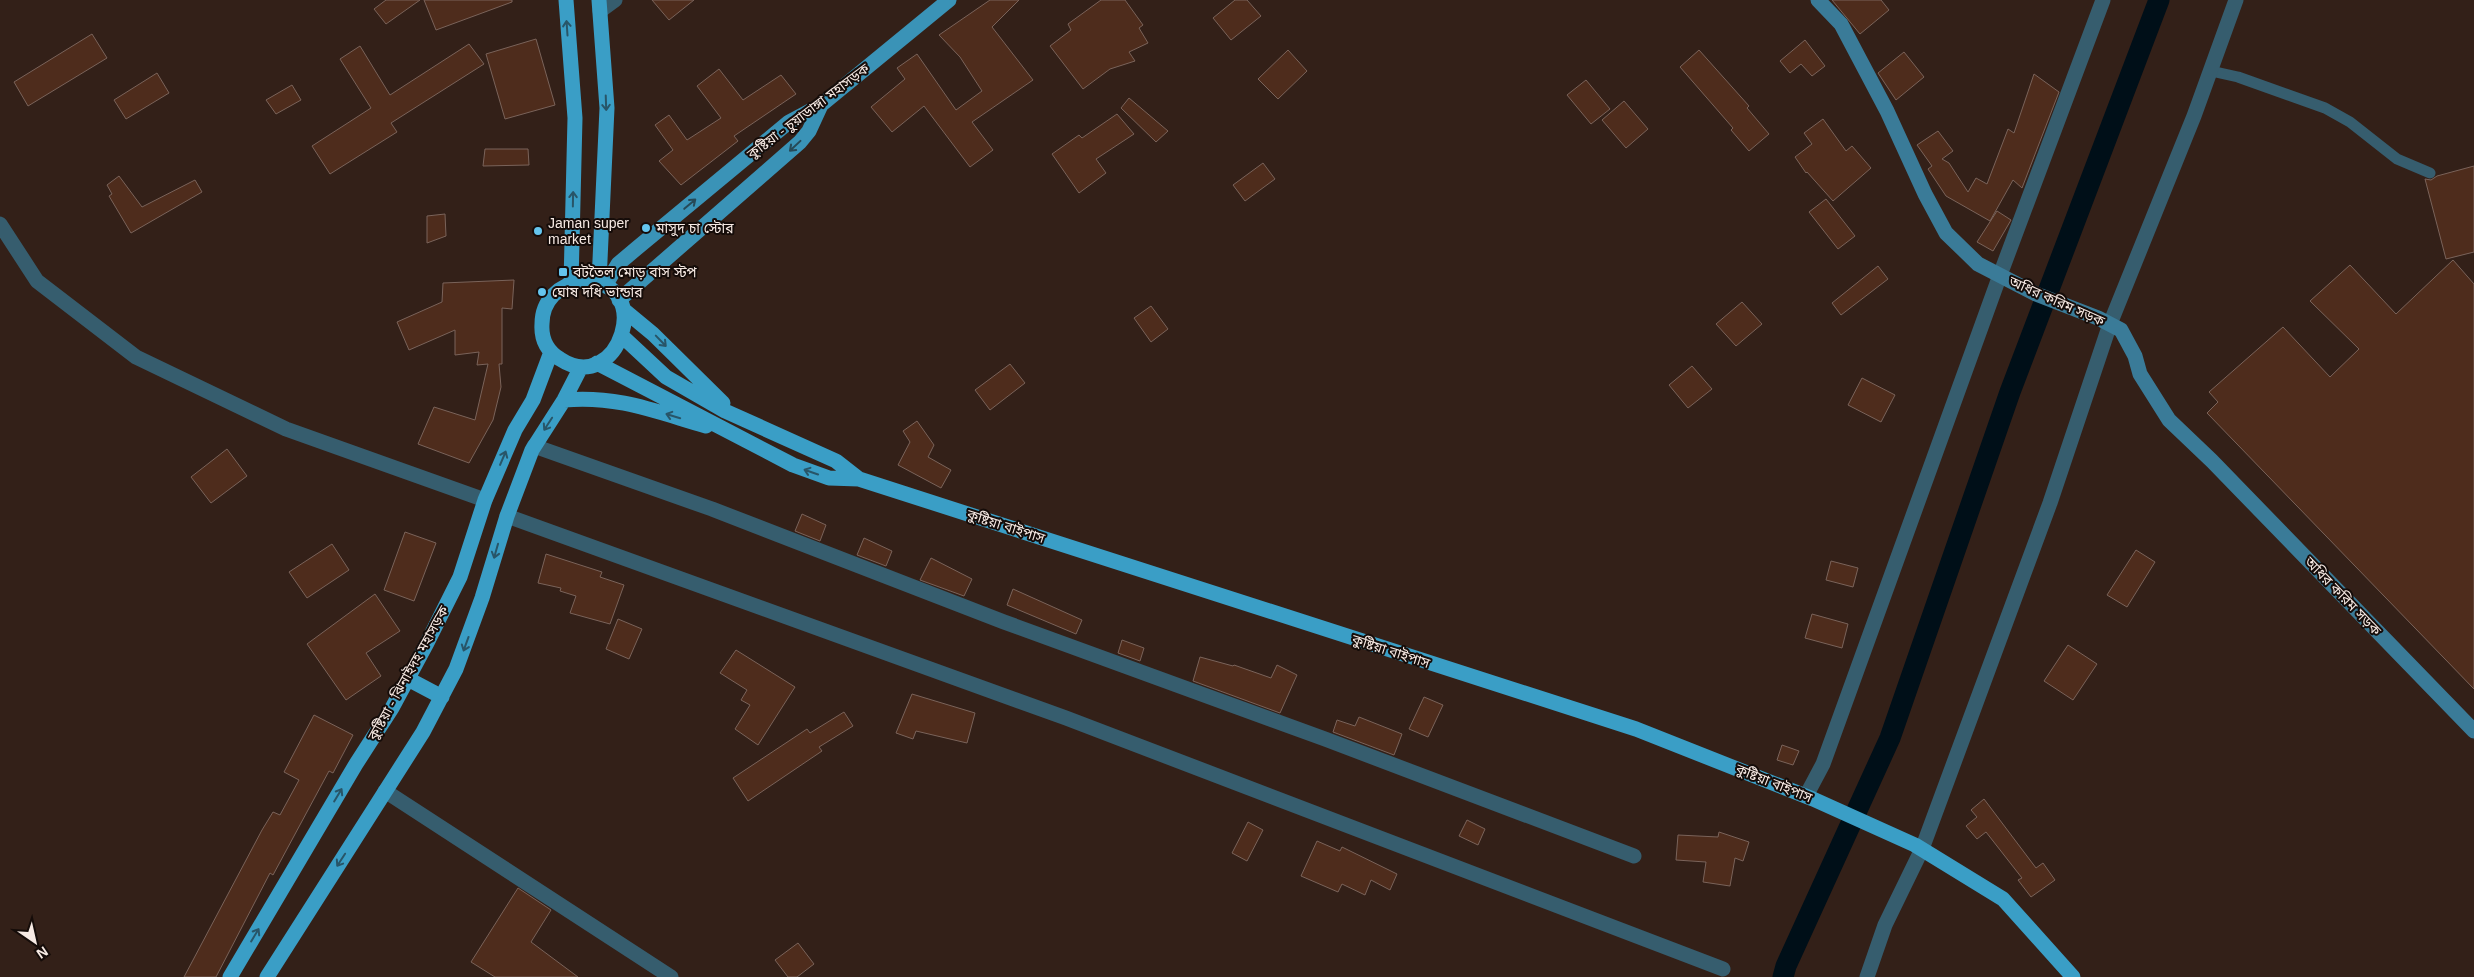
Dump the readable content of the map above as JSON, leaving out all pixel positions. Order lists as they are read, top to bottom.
{
  "streets": {
    "highway": ["কুষ্টিয়া বাইপাস", "কুষ্টিয়া - ঝিনাইদহ মহাসড়ক"],
    "main road": ["কুষ্টিয়া - চুয়াডাঙ্গা মহাসড়ক", "অধির করিম সড়ক"]
  },
  "crossings": [
    ["কুষ্টিয়া - চুয়াডাঙ্গা মহাসড়ক", "কুষ্টিয়া বাইপাস"],
    ["কুষ্টিয়া - চুয়াডাঙ্গা মহাসড়ক", "কুষ্টিয়া - ঝিনাইদহ মহাসড়ক"],
    ["কুষ্টিয়া বাইপাস", "কুষ্টিয়া - ঝিনাইদহ মহাসড়ক"]
  ],
  "places": {
    "other": ["মাসুদ চা স্টোর", "Jaman super market", "ঘোষ দধি ভান্ডার"],
    "transit": ["বটতৈল মোড় বাস স্টপ"]
  },
  "north": "bottom right"
}
